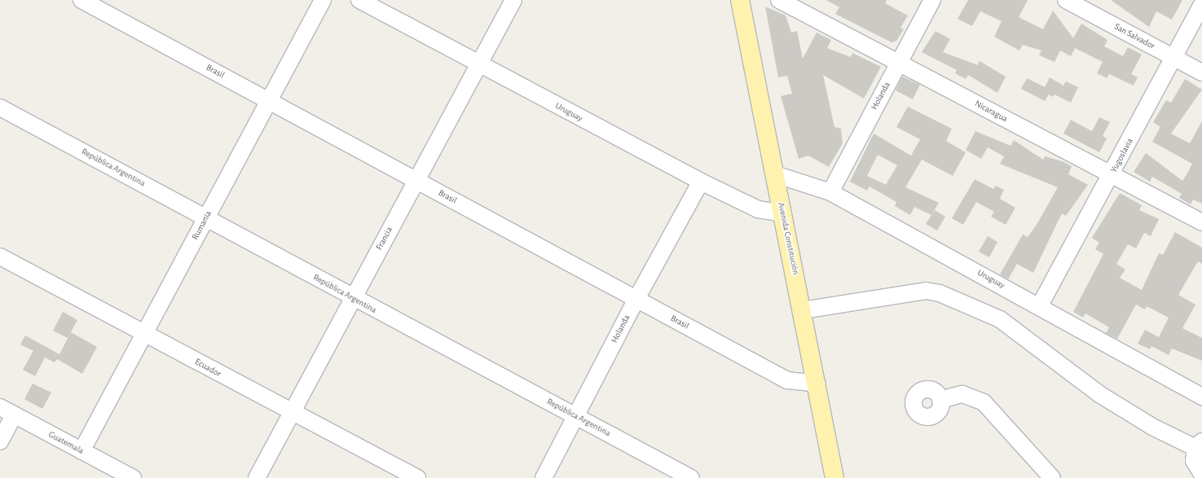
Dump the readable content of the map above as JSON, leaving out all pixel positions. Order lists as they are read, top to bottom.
{
  "streets": {
    "main road": ["Avenida Constitución"],
    "street": [
      "San Salvador",
      "Brasil",
      "Holanda",
      "Nicaragua",
      "Uruguay",
      "Yugoslavia",
      "República Argentina",
      "Rumania",
      "Francia",
      "Ecuador",
      "Guatemala"
    ]
  },
  "crossings": [
    ["San Salvador", "Yugoslavia"],
    ["Brasil", "Holanda"],
    ["Brasil", "Rumania"],
    ["Brasil", "Francia"],
    ["Brasil", "Avenida Constitución"],
    ["Holanda", "Nicaragua"],
    ["Holanda", "Uruguay"],
    ["Holanda", "República Argentina"],
    ["Nicaragua", "Yugoslavia"],
    ["Uruguay", "Yugoslavia"],
    ["Uruguay", "Francia"],
    ["Uruguay", "Avenida Constitución"],
    ["República Argentina", "Rumania"],
    ["República Argentina", "Francia"],
    ["Rumania", "Ecuador"],
    ["Rumania", "Guatemala"],
    ["Francia", "Ecuador"]
  ]
}
